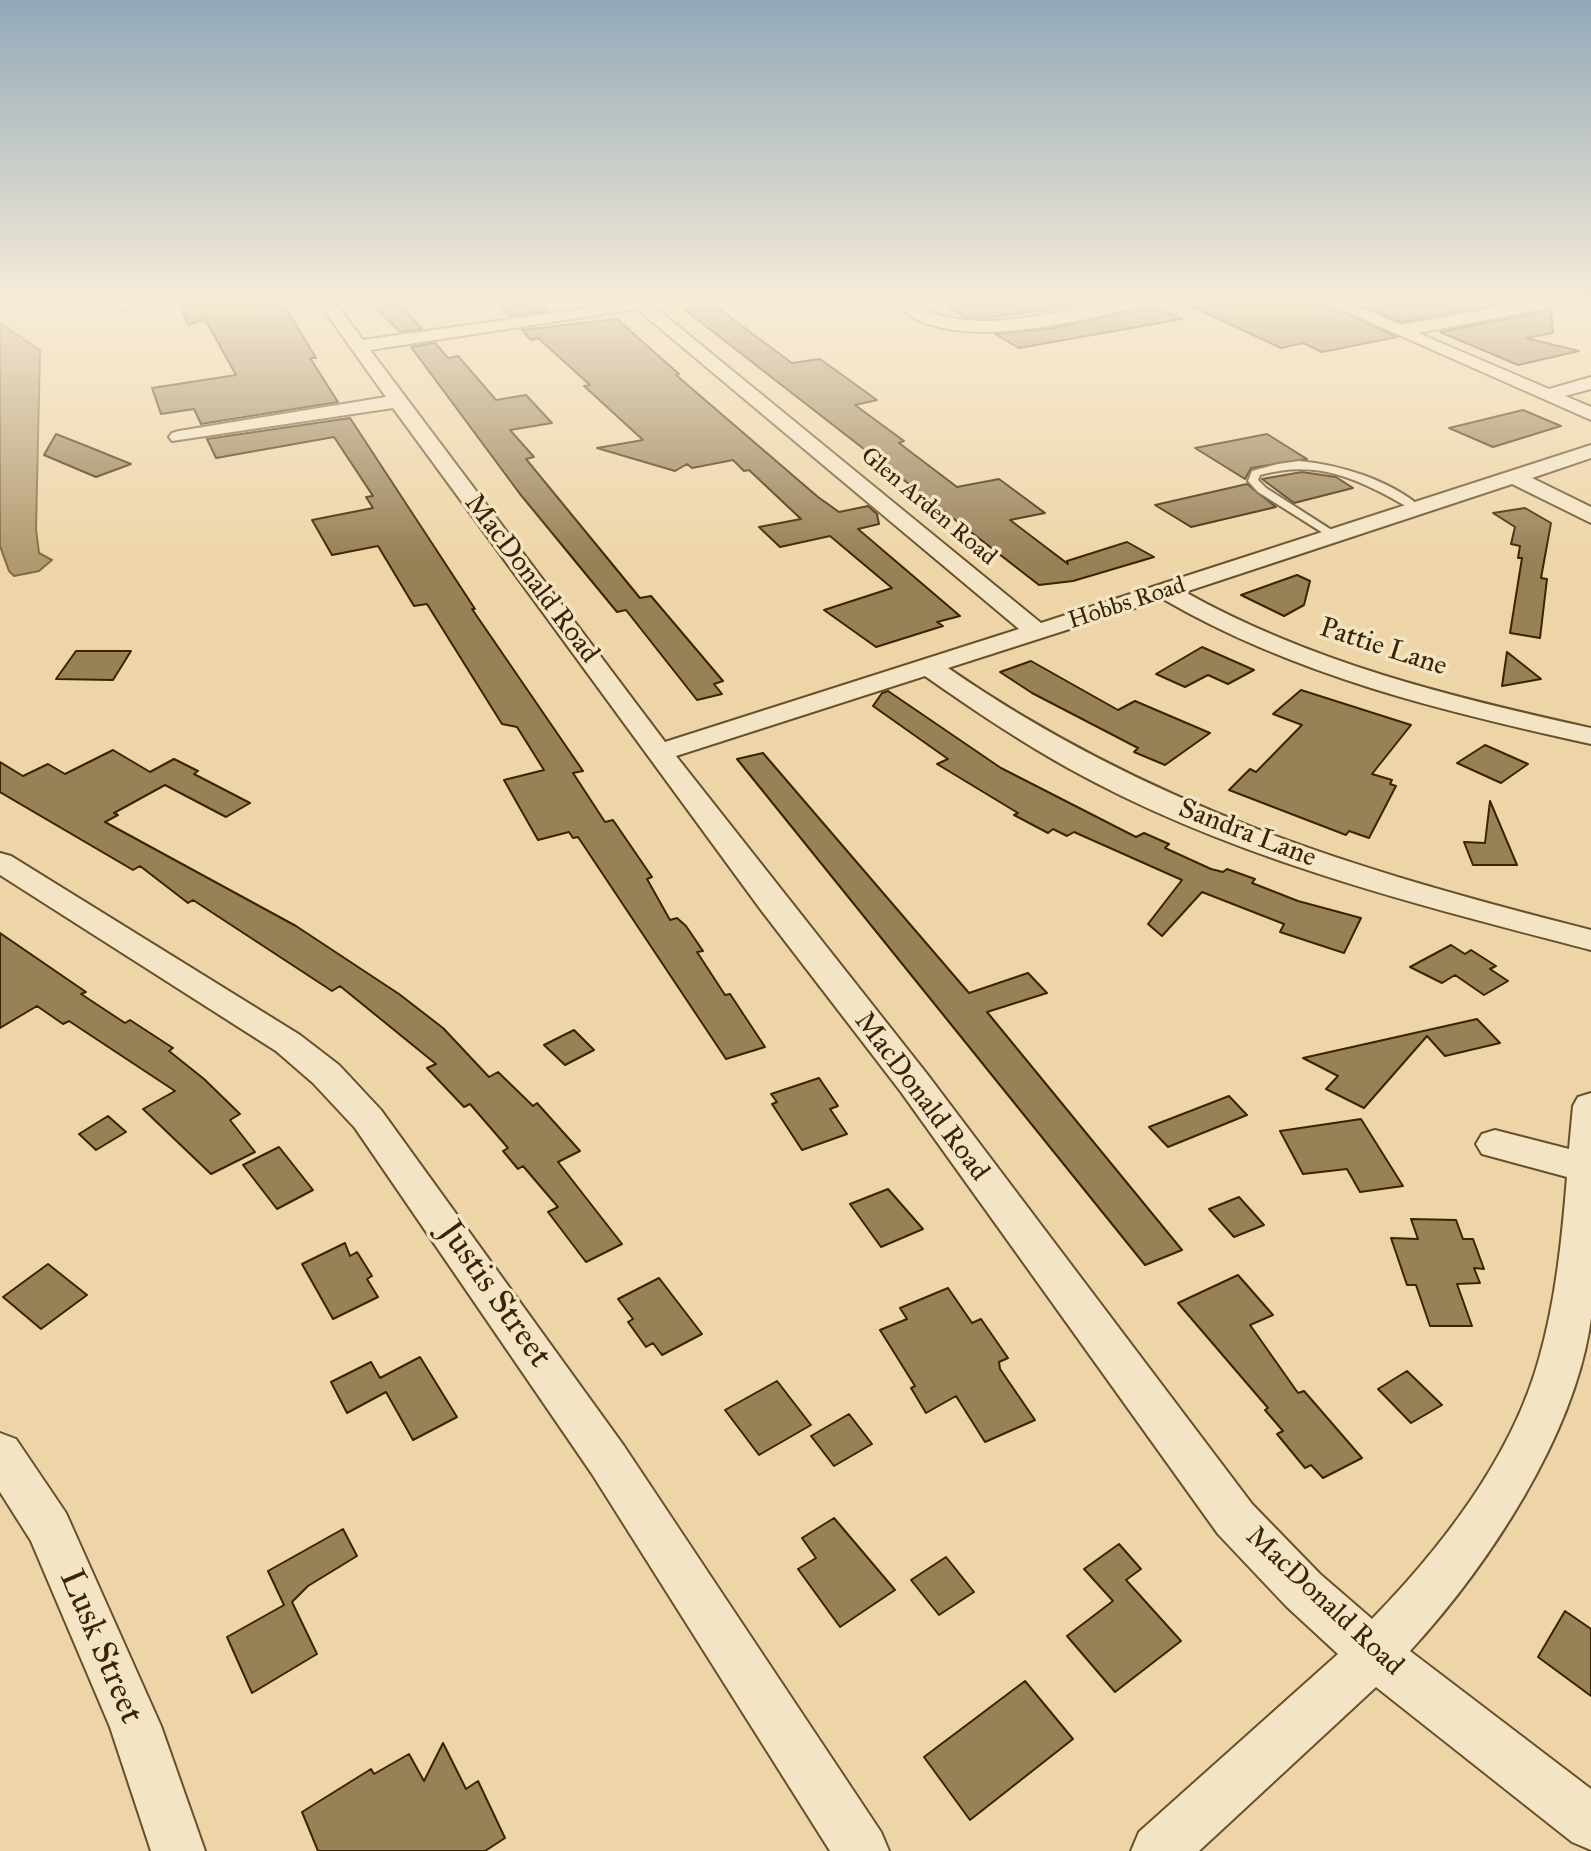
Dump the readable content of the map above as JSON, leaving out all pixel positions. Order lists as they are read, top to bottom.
{
  "streets": {
    "street": [
      "Glen Arden Road",
      "MacDonald Road",
      "Hobbs Road",
      "Pattie Lane",
      "Sandra Lane",
      "Justis Street",
      "Lusk Street"
    ]
  },
  "crossings": [
    ["Glen Arden Road", "Hobbs Road"],
    ["MacDonald Road", "Hobbs Road"],
    ["Hobbs Road", "Pattie Lane"],
    ["Hobbs Road", "Sandra Lane"]
  ]
}
